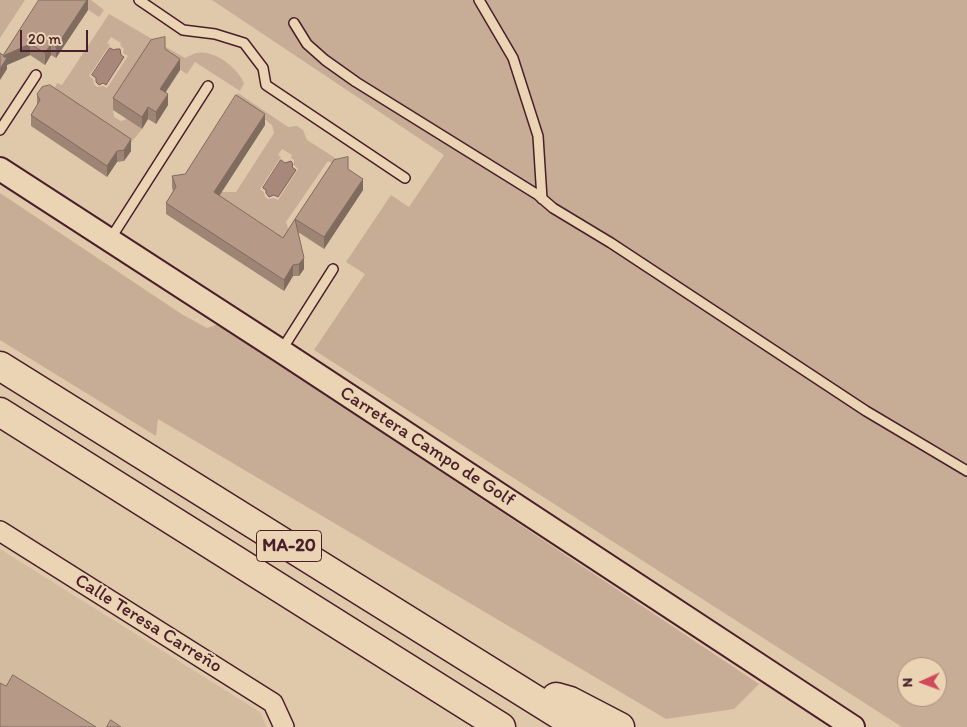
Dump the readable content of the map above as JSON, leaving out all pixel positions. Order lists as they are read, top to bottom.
{
  "streets": {
    "highway": ["MA-20"],
    "street": ["Carretera Campo de Golf", "Calle Teresa Carreño"]
  },
  "scale_bar": "20 m",
  "north": "left"
}
